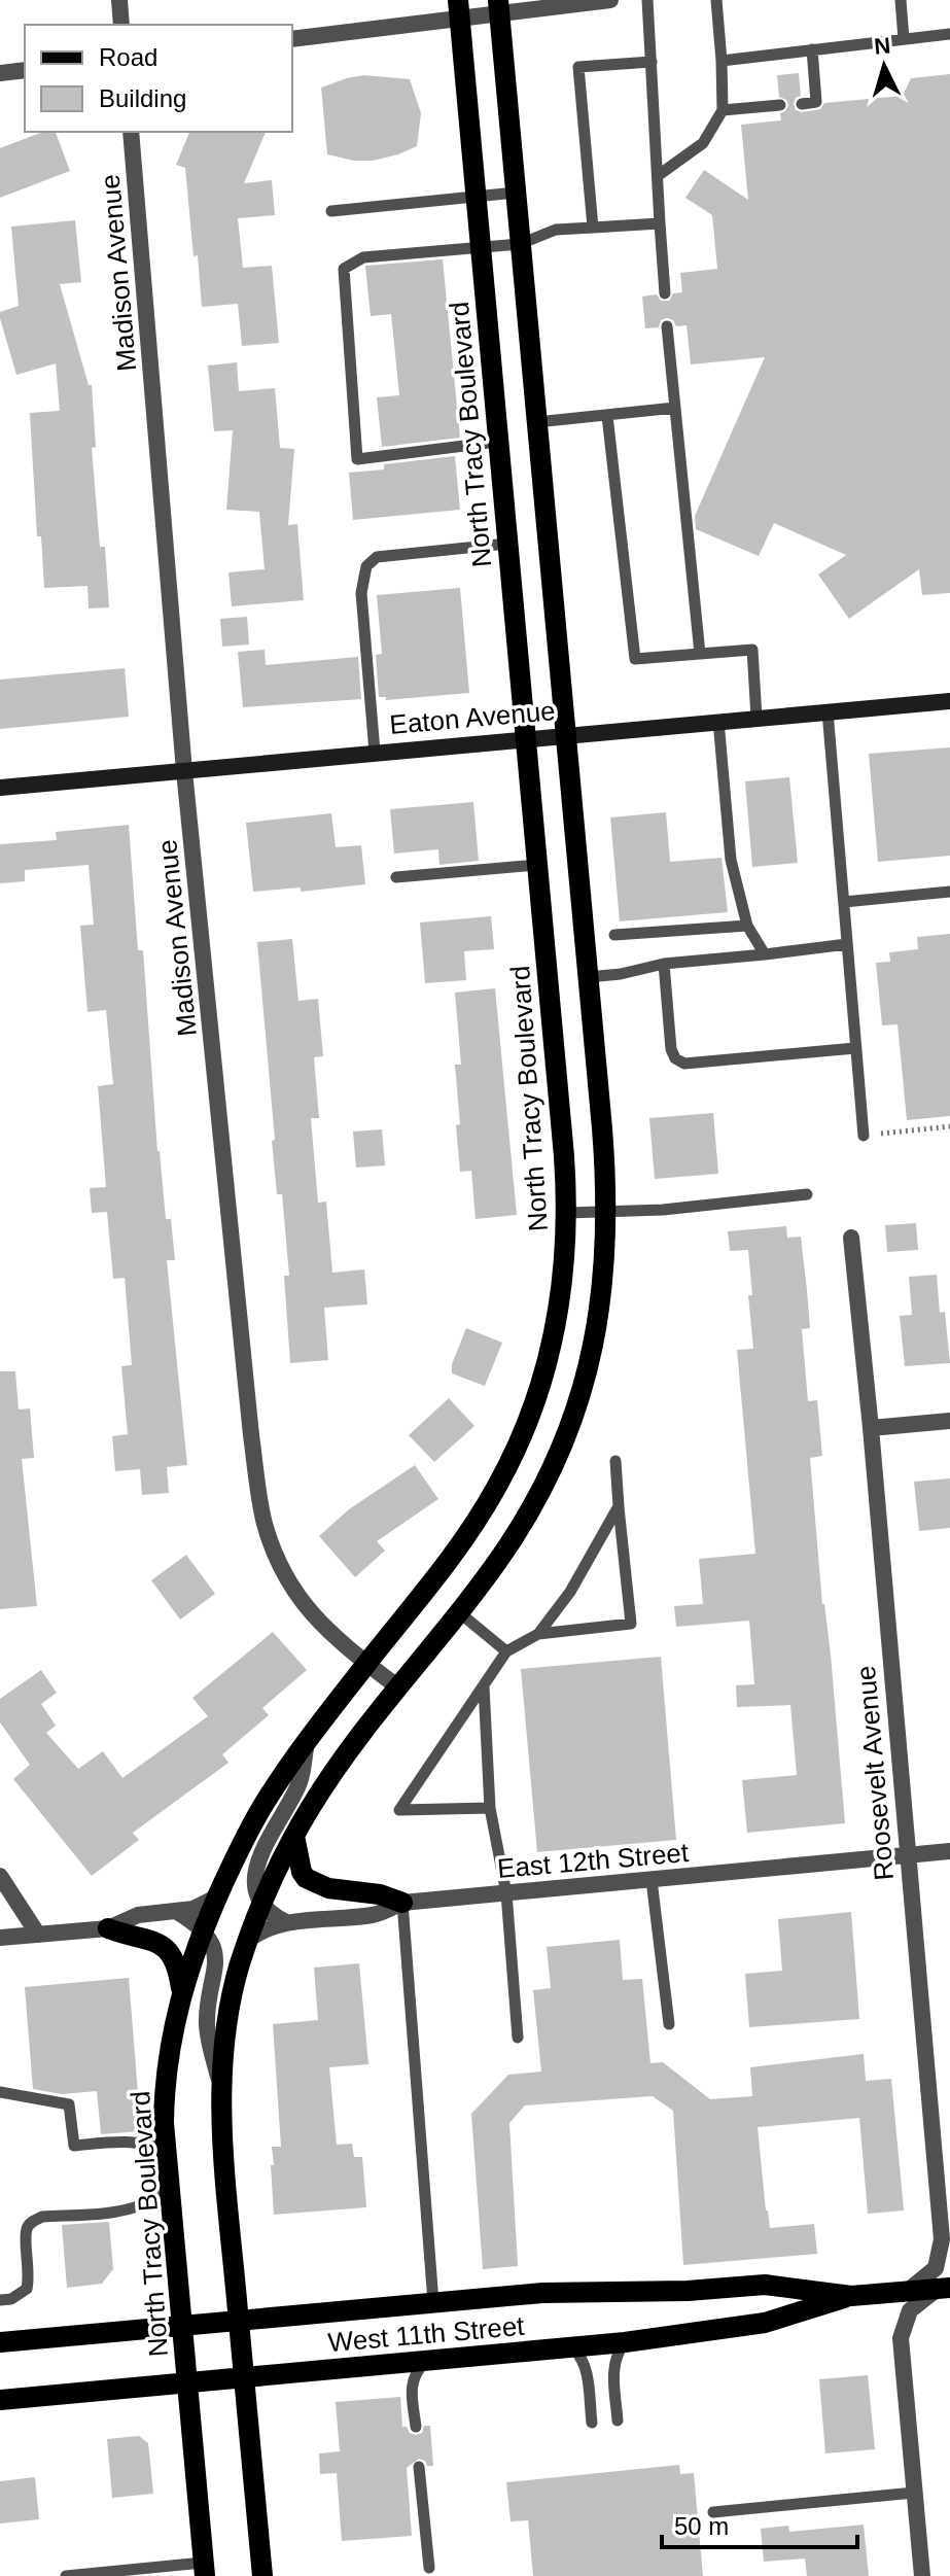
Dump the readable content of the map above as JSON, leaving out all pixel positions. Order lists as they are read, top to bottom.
{
  "streets": {
    "main road": ["North Tracy Boulevard", "West 11th Street"],
    "street": [
      "Madison Avenue",
      "Eaton Avenue",
      "Roosevelt Avenue",
      "East 12th Street"
    ]
  },
  "crossings": [
    ["Madison Avenue", "North Tracy Boulevard"],
    ["Madison Avenue", "Eaton Avenue"],
    ["North Tracy Boulevard", "Eaton Avenue"],
    ["North Tracy Boulevard", "West 11th Street"],
    ["Roosevelt Avenue", "East 12th Street"],
    ["Roosevelt Avenue", "West 11th Street"]
  ],
  "legend": ["Road", "Building"],
  "scale_bar": "50 m",
  "north": "top"
}
